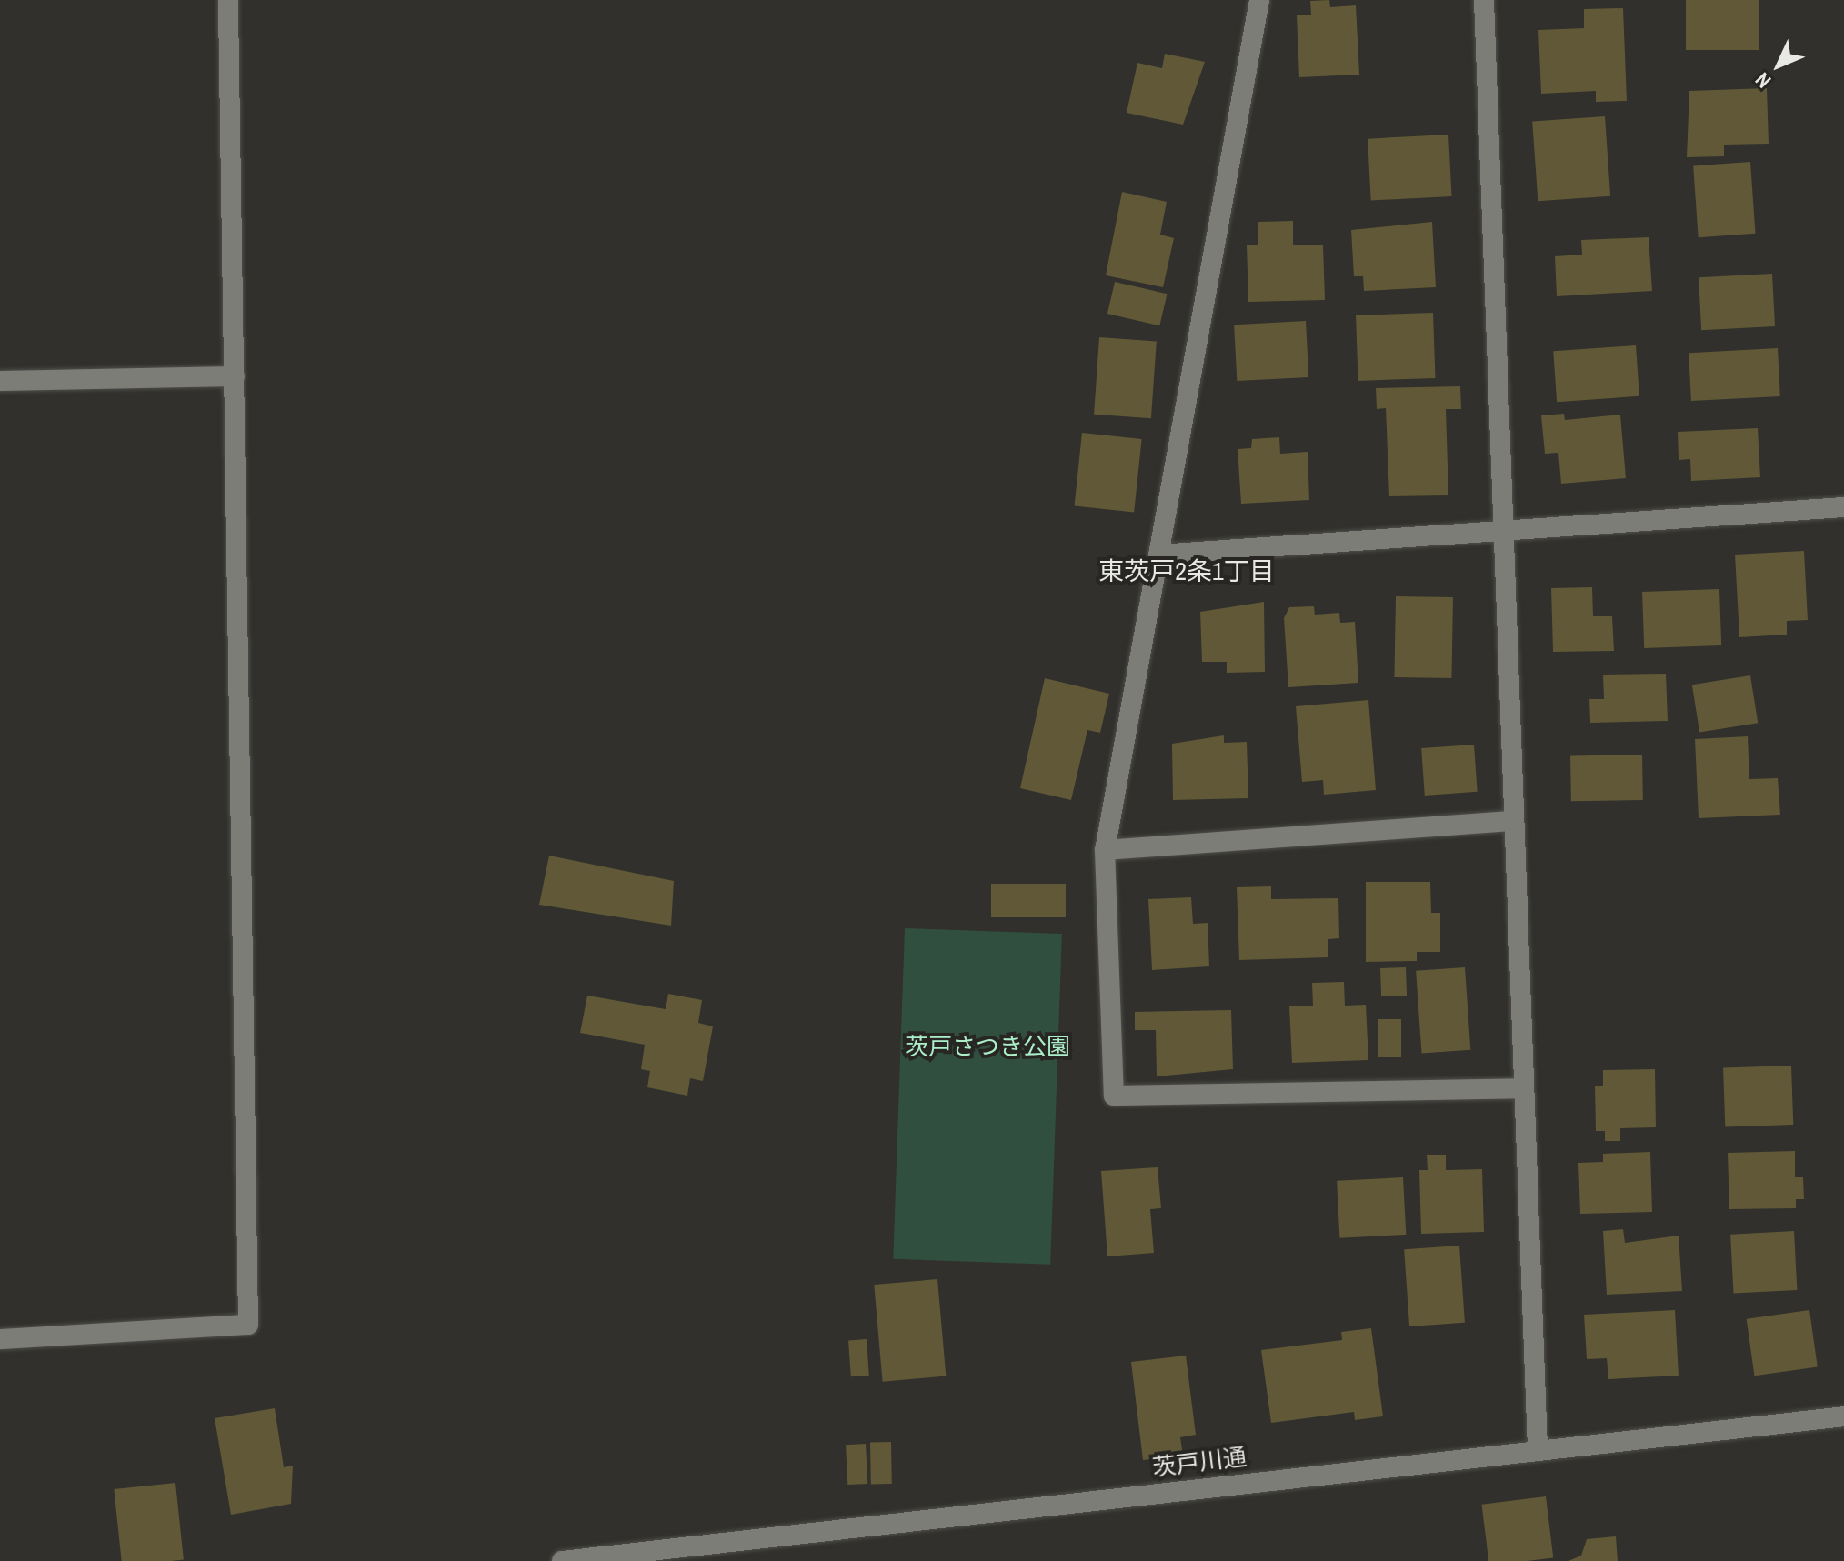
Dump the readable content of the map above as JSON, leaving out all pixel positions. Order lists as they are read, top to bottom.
{
  "streets": {
    "street": ["茨戸川通"]
  },
  "districts": ["東茨戸2条1丁目"],
  "parks": ["茨戸さつき公園"],
  "north": "bottom left"
}
